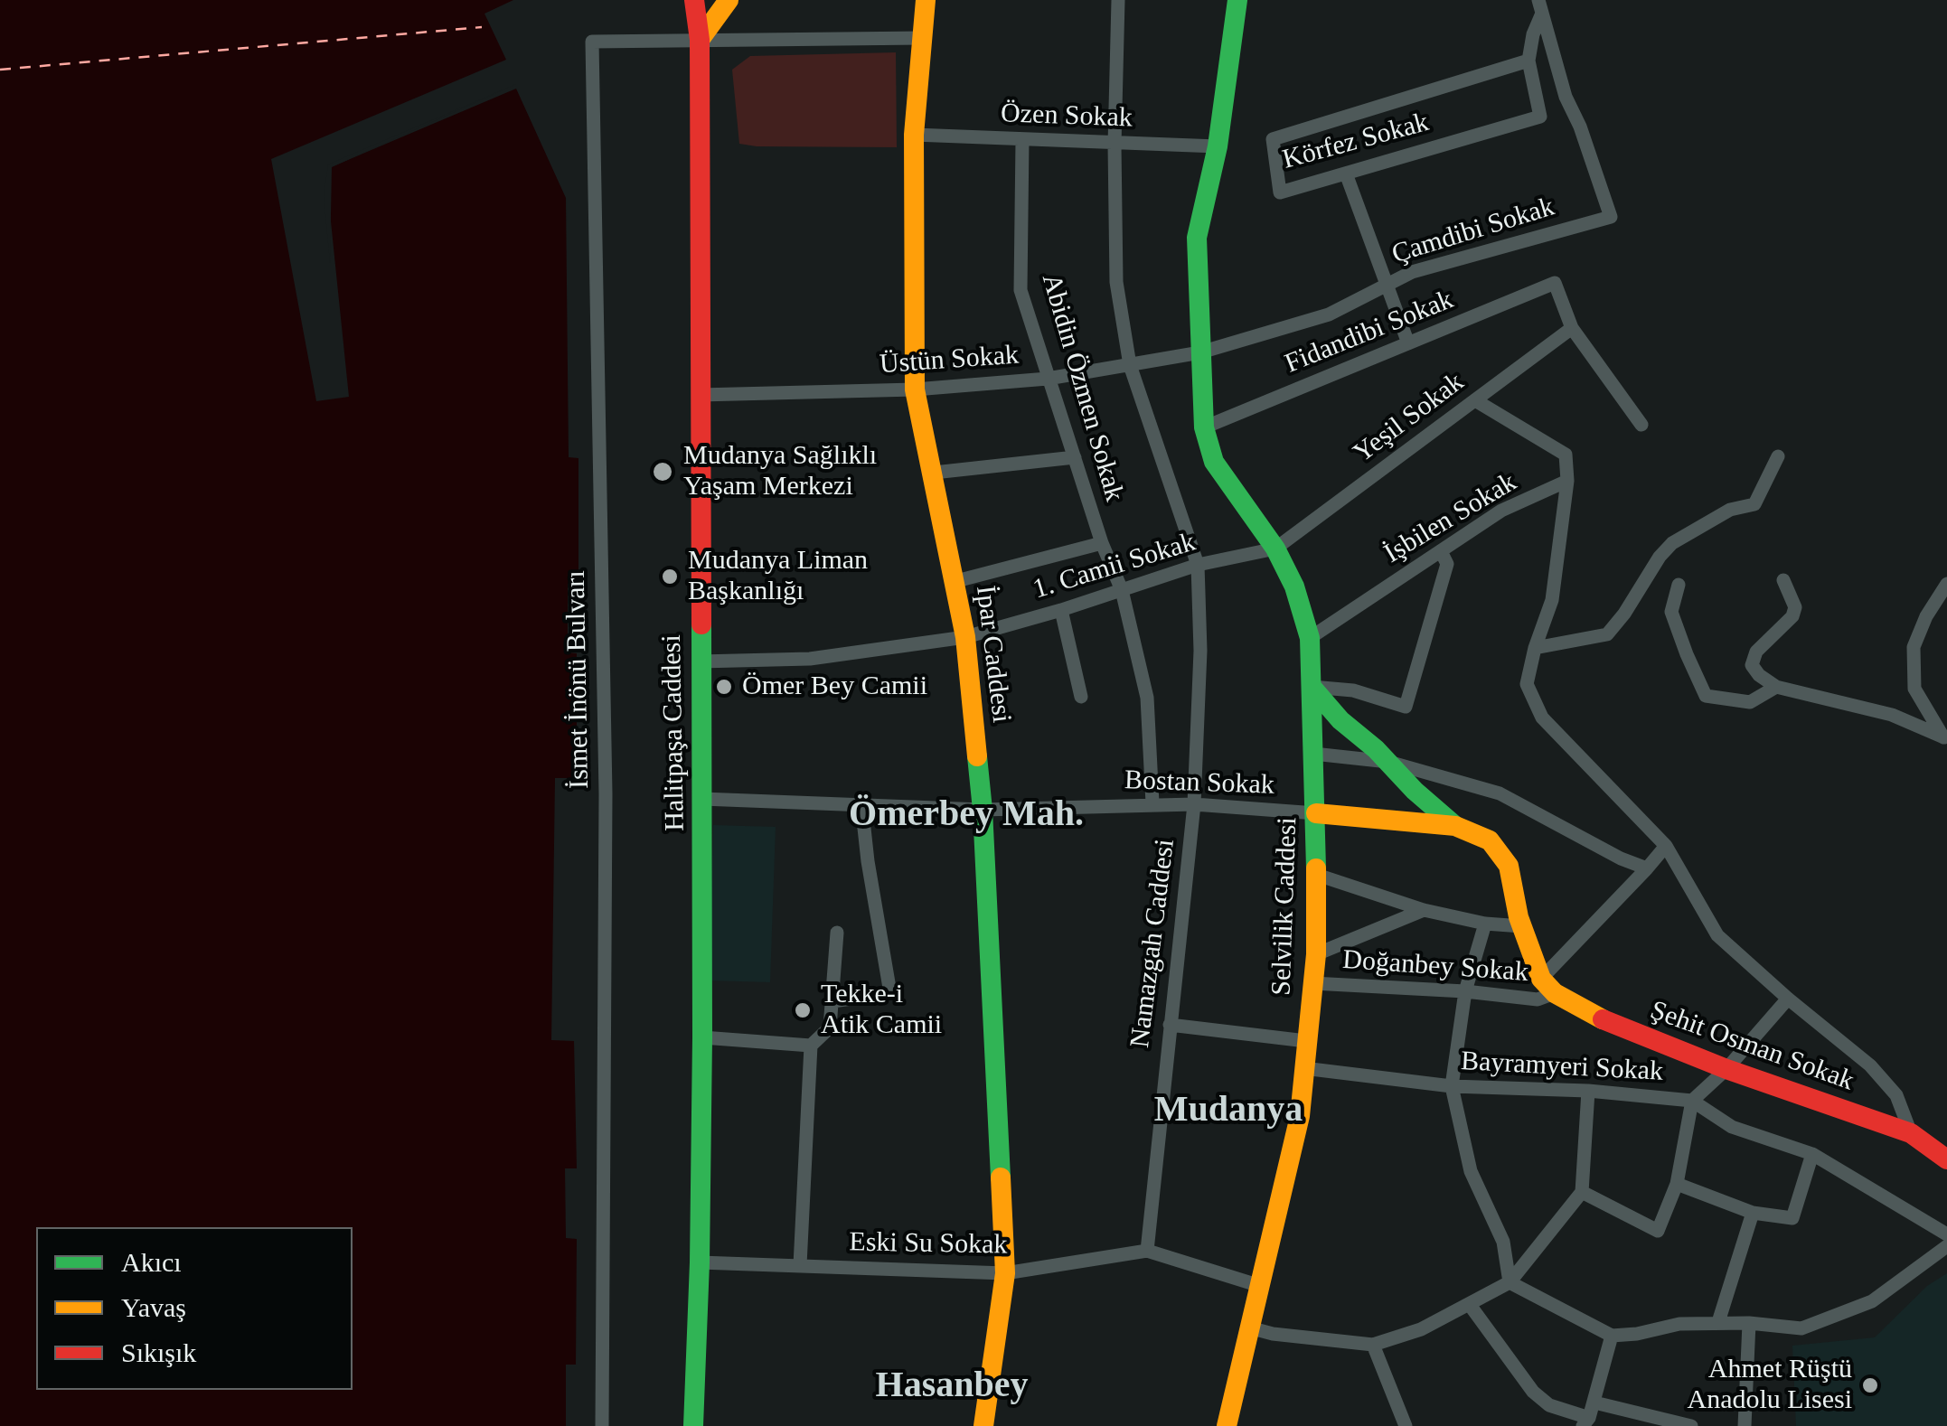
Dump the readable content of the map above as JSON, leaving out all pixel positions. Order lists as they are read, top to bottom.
{
  "streets": {
    "main road": [
      "İpar Caddesi",
      "Halitpaşa Caddesi",
      "Selvilik Caddesi",
      "Şehit Osman Sokak"
    ],
    "street": [
      "Özen Sokak",
      "Körfez Sokak",
      "Çamdibi Sokak",
      "Fidandibi Sokak",
      "Üstün Sokak",
      "Abidin Özmen Sokak",
      "Yeşil Sokak",
      "İşbilen Sokak",
      "1. Camii Sokak",
      "İsmet İnönü Bulvarı",
      "Bostan Sokak",
      "Namazgah Caddesi",
      "Doğanbey Sokak",
      "Bayramyeri Sokak",
      "Eski Su Sokak"
    ]
  },
  "crossings": [
    ["Özen Sokak", "Abidin Özmen Sokak"],
    ["Özen Sokak", "İpar Caddesi"],
    ["Özen Sokak", "Selvilik Caddesi"],
    ["Özen Sokak", "Namazgah Caddesi"],
    ["Körfez Sokak", "Çamdibi Sokak"],
    ["Çamdibi Sokak", "Üstün Sokak"],
    ["Çamdibi Sokak", "Selvilik Caddesi"],
    ["Fidandibi Sokak", "Yeşil Sokak"],
    ["Fidandibi Sokak", "Selvilik Caddesi"],
    ["Üstün Sokak", "Abidin Özmen Sokak"],
    ["Üstün Sokak", "İpar Caddesi"],
    ["Üstün Sokak", "Halitpaşa Caddesi"],
    ["Üstün Sokak", "Selvilik Caddesi"],
    ["Üstün Sokak", "Namazgah Caddesi"],
    ["Abidin Özmen Sokak", "1. Camii Sokak"],
    ["Abidin Özmen Sokak", "Bostan Sokak"],
    ["Yeşil Sokak", "1. Camii Sokak"],
    ["Yeşil Sokak", "Selvilik Caddesi"],
    ["İşbilen Sokak", "Selvilik Caddesi"],
    ["1. Camii Sokak", "İpar Caddesi"],
    ["1. Camii Sokak", "Halitpaşa Caddesi"],
    ["1. Camii Sokak", "Selvilik Caddesi"],
    ["1. Camii Sokak", "Namazgah Caddesi"],
    ["İpar Caddesi", "Bostan Sokak"],
    ["İpar Caddesi", "Eski Su Sokak"],
    ["İsmet İnönü Bulvarı", "Halitpaşa Caddesi"],
    ["Halitpaşa Caddesi", "Bostan Sokak"],
    ["Halitpaşa Caddesi", "Eski Su Sokak"],
    ["Bostan Sokak", "Selvilik Caddesi"],
    ["Bostan Sokak", "Namazgah Caddesi"],
    ["Selvilik Caddesi", "Doğanbey Sokak"],
    ["Selvilik Caddesi", "Bayramyeri Sokak"],
    ["Selvilik Caddesi", "Eski Su Sokak"],
    ["Namazgah Caddesi", "Eski Su Sokak"],
    ["Doğanbey Sokak", "Şehit Osman Sokak"]
  ],
  "districts": ["Ömerbey Mah.", "Mudanya", "Hasanbey"],
  "places": [
    "Mudanya Sağlıklı Yaşam Merkezi",
    "Mudanya Liman Başkanlığı",
    "Ömer Bey Camii",
    "Tekke-i Atik Camii",
    "Ahmet Rüştü Anadolu Lisesi"
  ],
  "legend": ["Akıcı", "Yavaş", "Sıkışık"]
}
